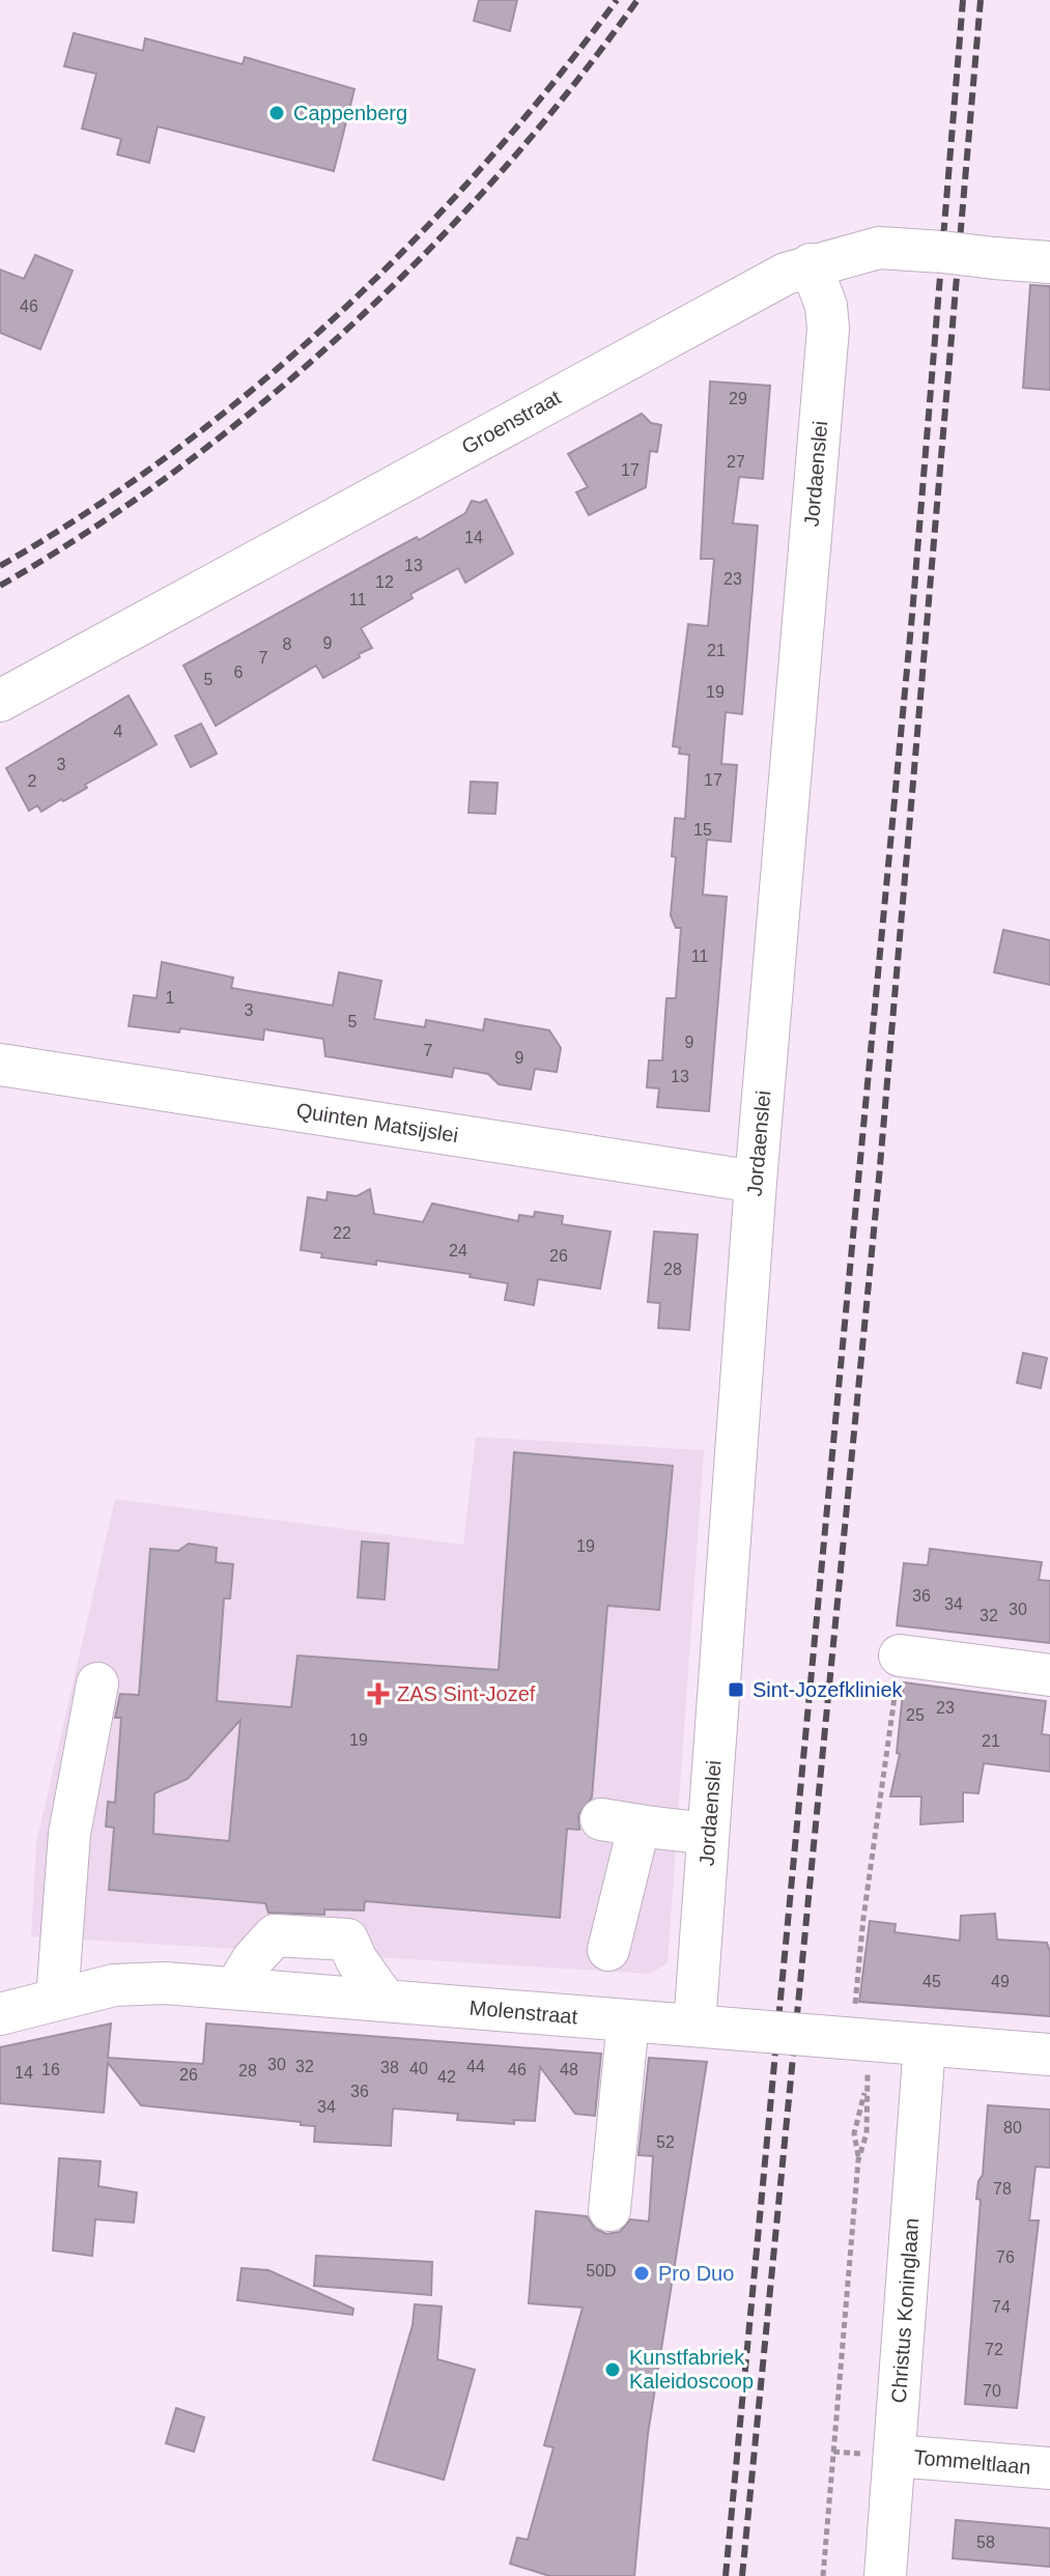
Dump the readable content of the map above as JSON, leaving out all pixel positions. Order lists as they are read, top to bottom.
{
  "streets": {
    "street": [
      "Groenstraat",
      "Jordaenslei",
      "Quinten Matsijslei",
      "Molenstraat",
      "Christus Koninglaan",
      "Tommeltlaan"
    ]
  },
  "crossings": [
    ["Groenstraat", "Jordaenslei"],
    ["Jordaenslei", "Quinten Matsijslei"],
    ["Jordaenslei", "Molenstraat"],
    ["Molenstraat", "Christus Koninglaan"],
    ["Christus Koninglaan", "Tommeltlaan"]
  ],
  "places": {
    "other": ["Cappenberg", "Pro Duo", "Kunstfabriek Kaleidoscoop"],
    "transit": ["Sint-Jozefkliniek"],
    "health": ["ZAS Sint-Jozef"]
  },
  "house_numbers": [
    "46",
    "29",
    "27",
    "17",
    "14",
    "13",
    "23",
    "12",
    "11",
    "9",
    "8",
    "21",
    "7",
    "6",
    "5",
    "19",
    "4",
    "3",
    "17",
    "2",
    "15",
    "11",
    "1",
    "3",
    "5",
    "9",
    "7",
    "9",
    "13",
    "22",
    "24",
    "26",
    "28",
    "19",
    "36",
    "34",
    "30",
    "32",
    "23",
    "25",
    "19",
    "21",
    "45",
    "49",
    "30",
    "32",
    "44",
    "38",
    "40",
    "16",
    "46",
    "48",
    "28",
    "14",
    "26",
    "42",
    "36",
    "34",
    "80",
    "52",
    "78",
    "76",
    "50D",
    "74",
    "72",
    "70",
    "58"
  ]
}
